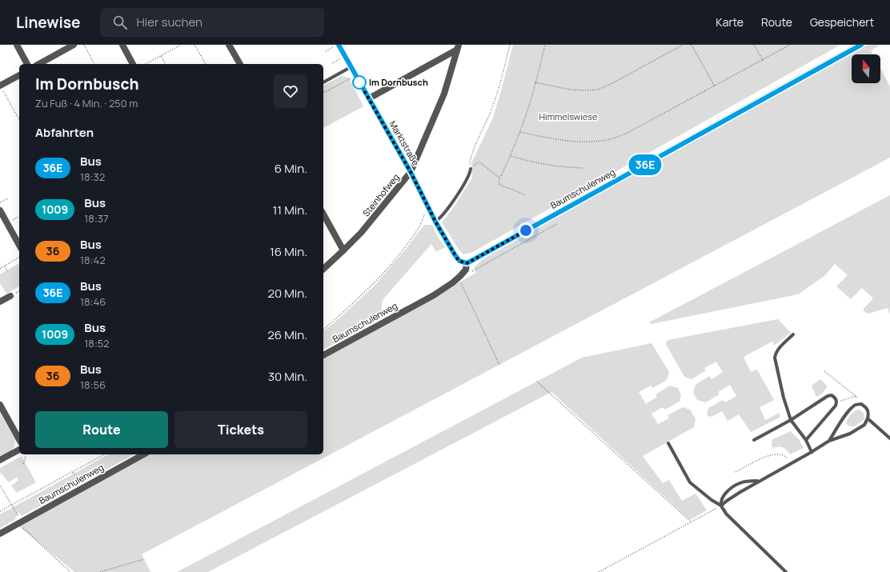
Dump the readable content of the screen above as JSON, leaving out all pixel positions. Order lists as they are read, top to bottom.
{
  "streets": {
    "street": ["Marktstraße", "Baumschulenweg", "Steinhofweg"]
  },
  "crossings": [
    ["Marktstraße", "Baumschulenweg"],
    ["Marktstraße", "Steinhofweg"]
  ],
  "parks": ["Himmelswiese"],
  "places": ["Im Dornbusch"],
  "lines": ["bus line 36E"],
  "north": "top",
  "page": {
    "header": "Linewise",
    "search": "Hier suchen",
    "nav": ["Karte", "Route", "Gespeichert"],
    "on_map": "36E",
    "heading": [
      ["Im Dornbusch", "Zu Fuß · 4 Min. · 250 m"],
      "Abfahrten"
    ],
    "list": [
      {
        "mark": "36E",
        "name": "Bus",
        "note": "18:32",
        "value": "6 Min."
      },
      {
        "mark": "1009",
        "name": "Bus",
        "note": "18:37",
        "value": "11 Min."
      },
      {
        "mark": "36",
        "name": "Bus",
        "note": "18:42",
        "value": "16 Min."
      },
      {
        "mark": "36E",
        "name": "Bus",
        "note": "18:46",
        "value": "20 Min."
      },
      {
        "mark": "1009",
        "name": "Bus",
        "note": "18:52",
        "value": "26 Min."
      },
      {
        "mark": "36",
        "name": "Bus",
        "note": "18:56",
        "value": "30 Min."
      }
    ],
    "buttons": ["Route", "Tickets"]
  }
}
